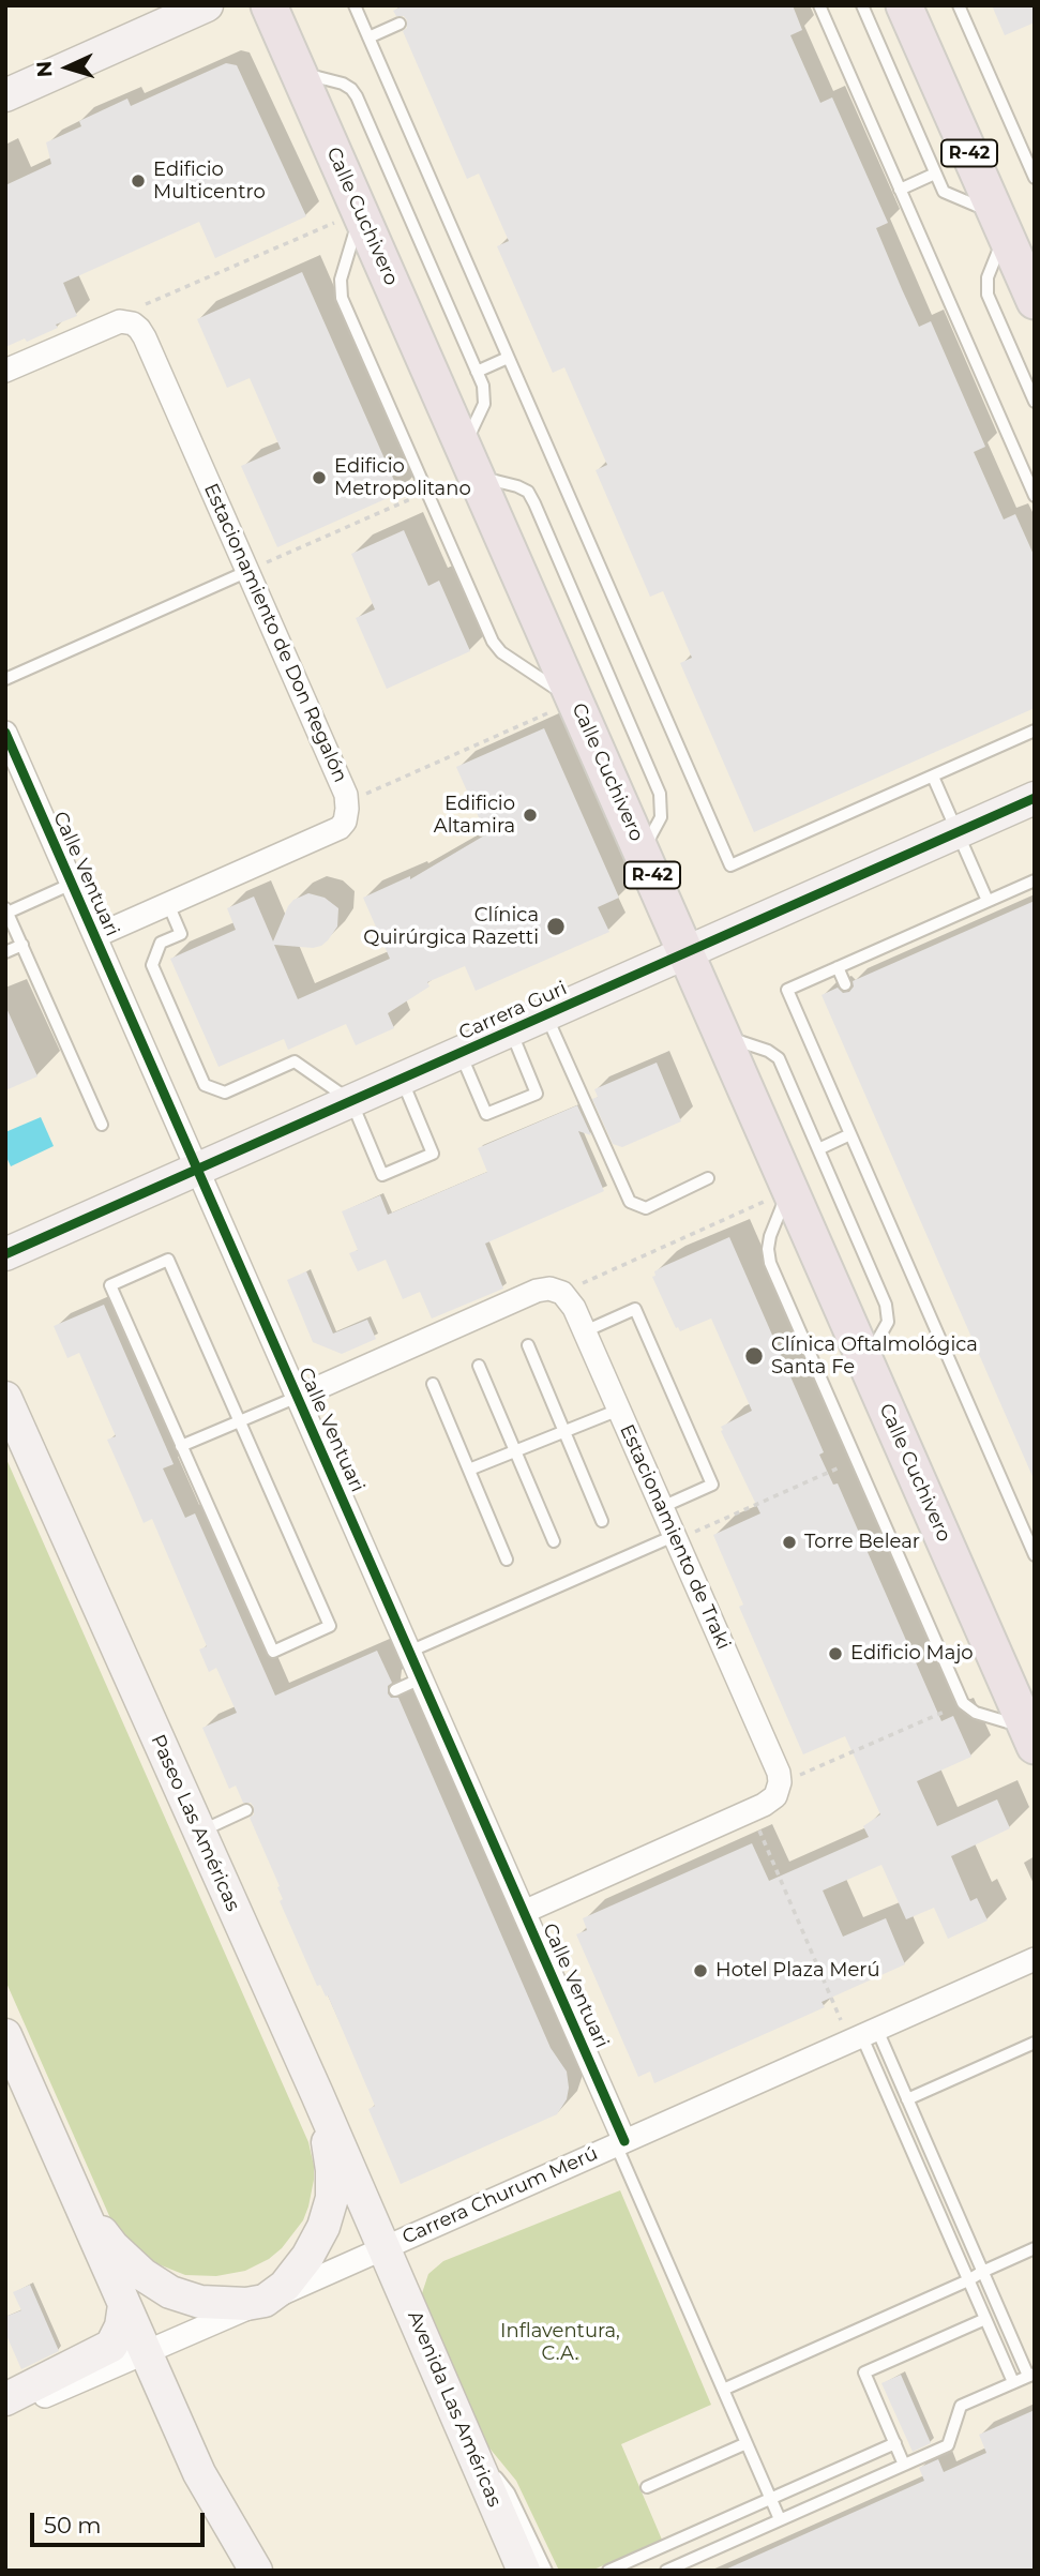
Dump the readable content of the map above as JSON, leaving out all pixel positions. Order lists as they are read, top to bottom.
{
  "streets": {
    "main road": [
      "R-42",
      "Calle Cuchivero",
      "Carrera Guri",
      "Paseo Las Américas",
      "Avenida Las Américas"
    ],
    "street": [
      "Estacionamiento de Don Regalón",
      "Calle Ventuari",
      "Estacionamiento de Traki",
      "Carrera Churum Merú"
    ]
  },
  "crossings": [
    ["Calle Cuchivero", "Carrera Guri"],
    ["Estacionamiento de Don Regalón", "Calle Ventuari"],
    ["Calle Ventuari", "Carrera Guri"],
    ["Calle Ventuari", "Carrera Churum Merú"],
    ["Paseo Las Américas", "Carrera Churum Merú"],
    ["Paseo Las Américas", "Avenida Las Américas"],
    ["Carrera Churum Merú", "Avenida Las Américas"]
  ],
  "parks": ["Inflaventura, C.A."],
  "places": [
    "Edificio Multicentro",
    "Edificio Metropolitano",
    "Edificio Altamira",
    "Clínica Quirúrgica Razetti",
    "Clínica Oftalmológica Santa Fe",
    "Torre Belear",
    "Edificio Majo",
    "Hotel Plaza Merú"
  ],
  "scale_bar": "50 m",
  "north": "left"
}
